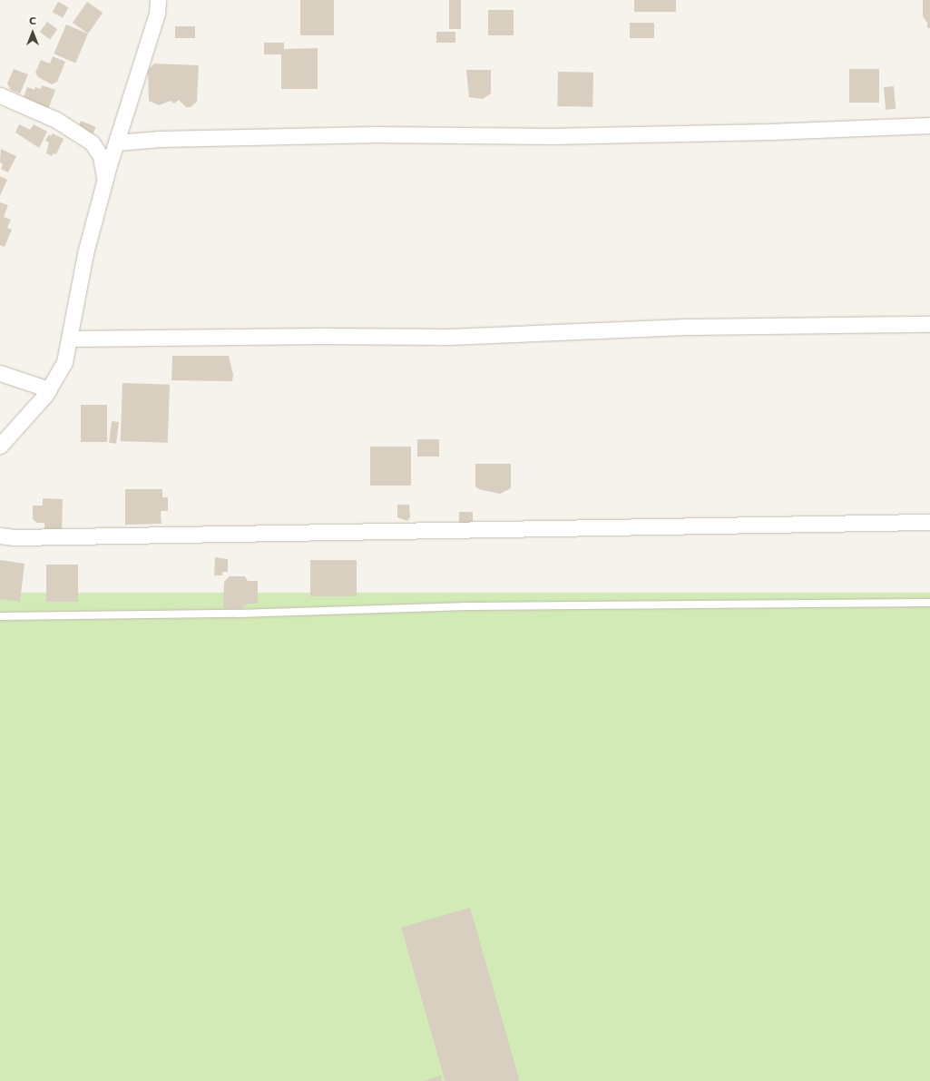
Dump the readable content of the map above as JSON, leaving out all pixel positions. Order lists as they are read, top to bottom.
{
  "north": "top"
}
